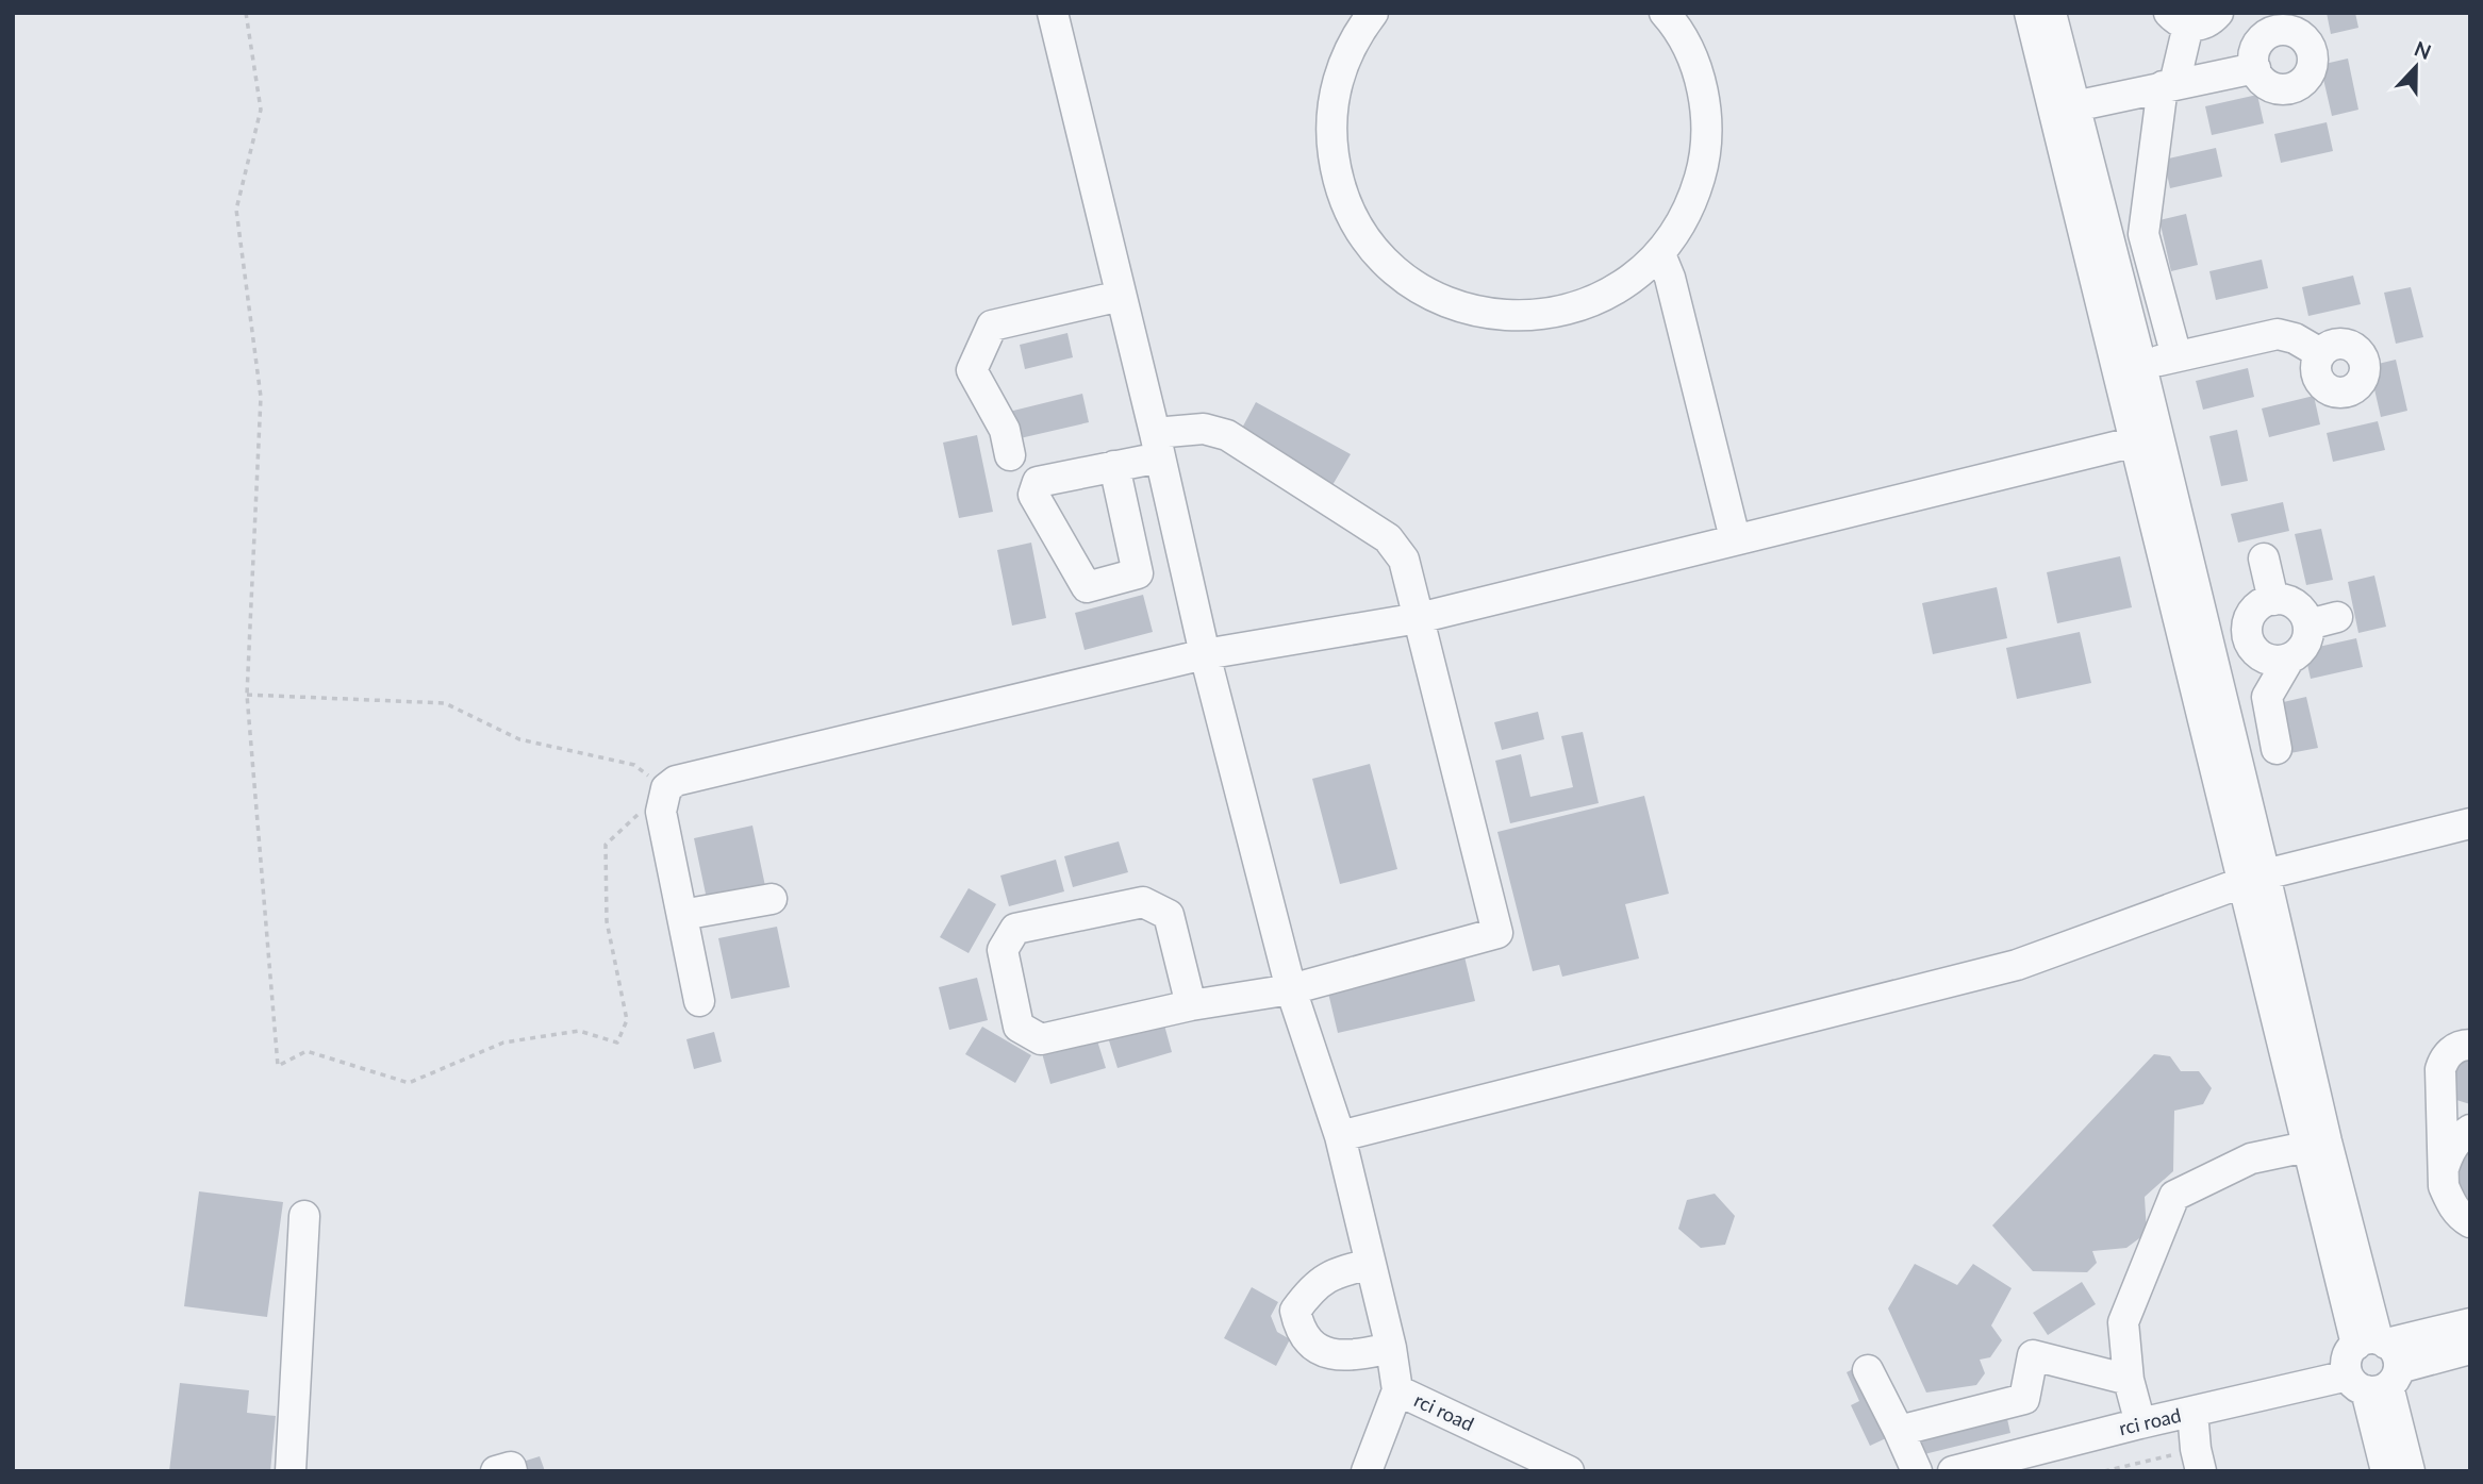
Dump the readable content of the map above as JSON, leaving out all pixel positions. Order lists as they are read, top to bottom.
{
  "streets": {
    "street": ["rci road"]
  },
  "north": "top"
}
